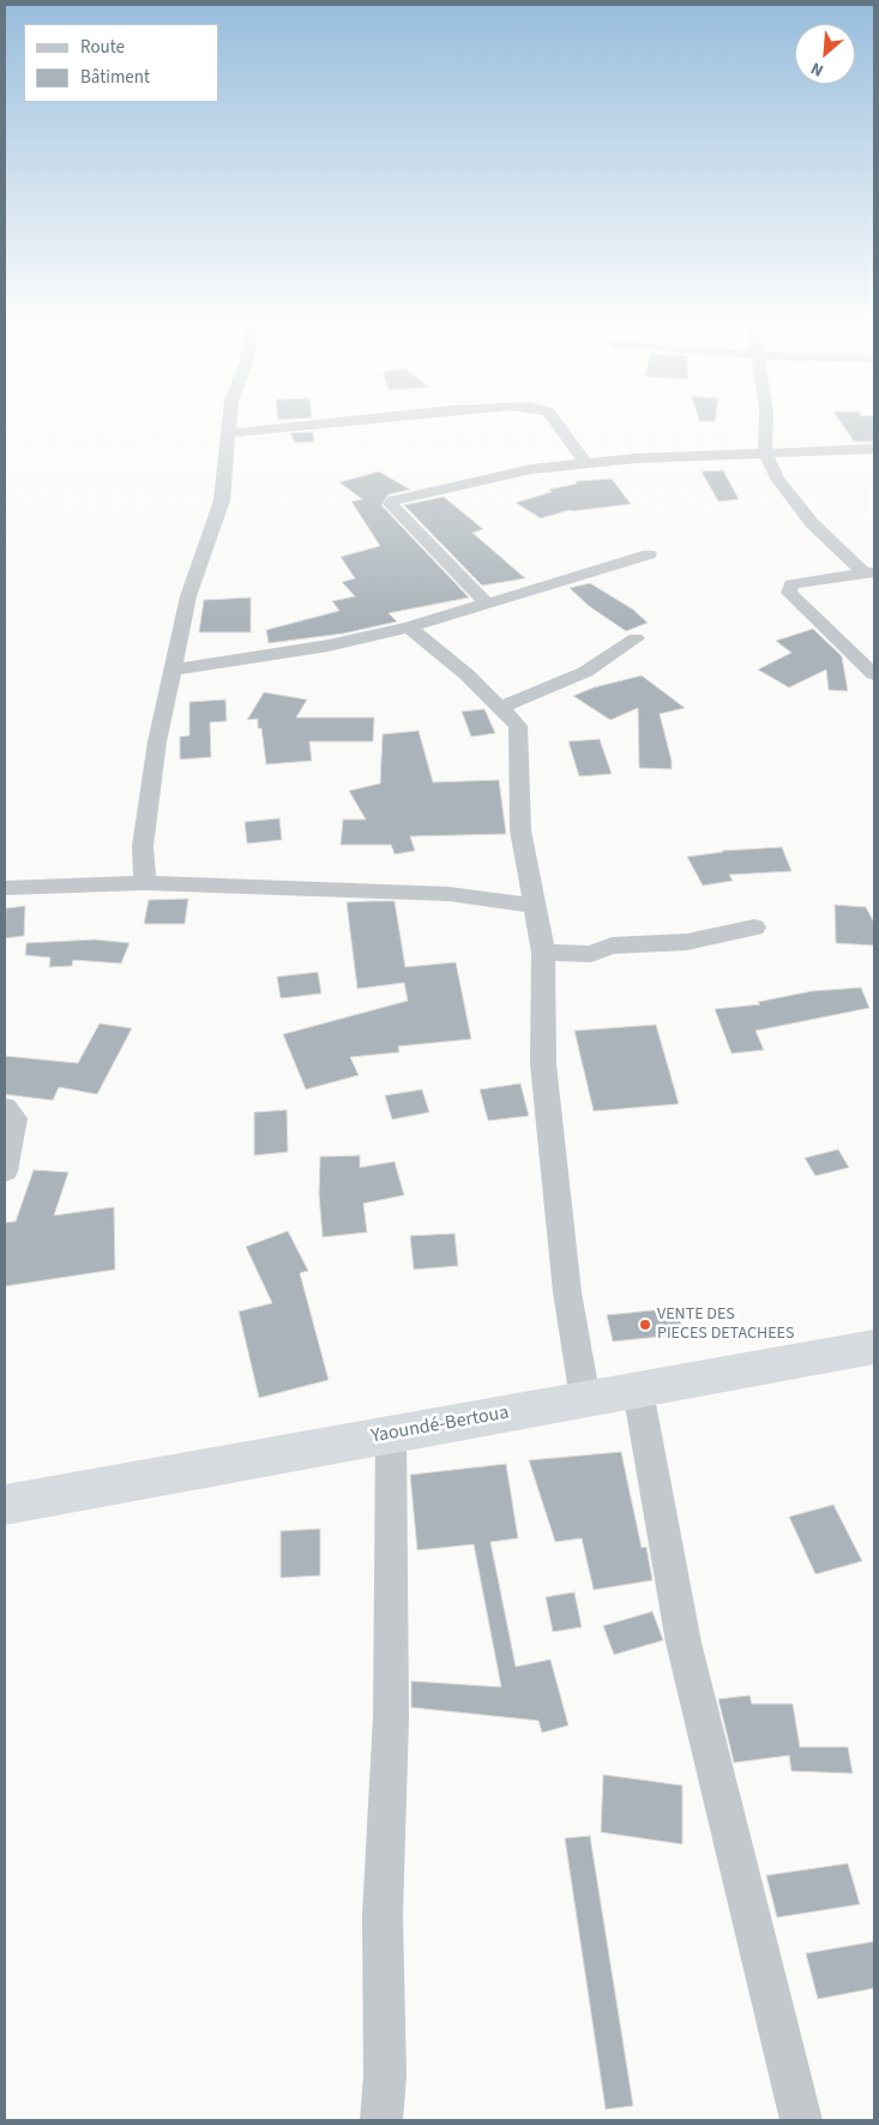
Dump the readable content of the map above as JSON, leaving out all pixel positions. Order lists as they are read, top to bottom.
{
  "streets": {
    "highway": ["Yaoundé-Bertoua"]
  },
  "places": ["VENTE DES PIECES DETACHEES"],
  "legend": ["Route", "Bâtiment"],
  "north": "bottom left"
}
